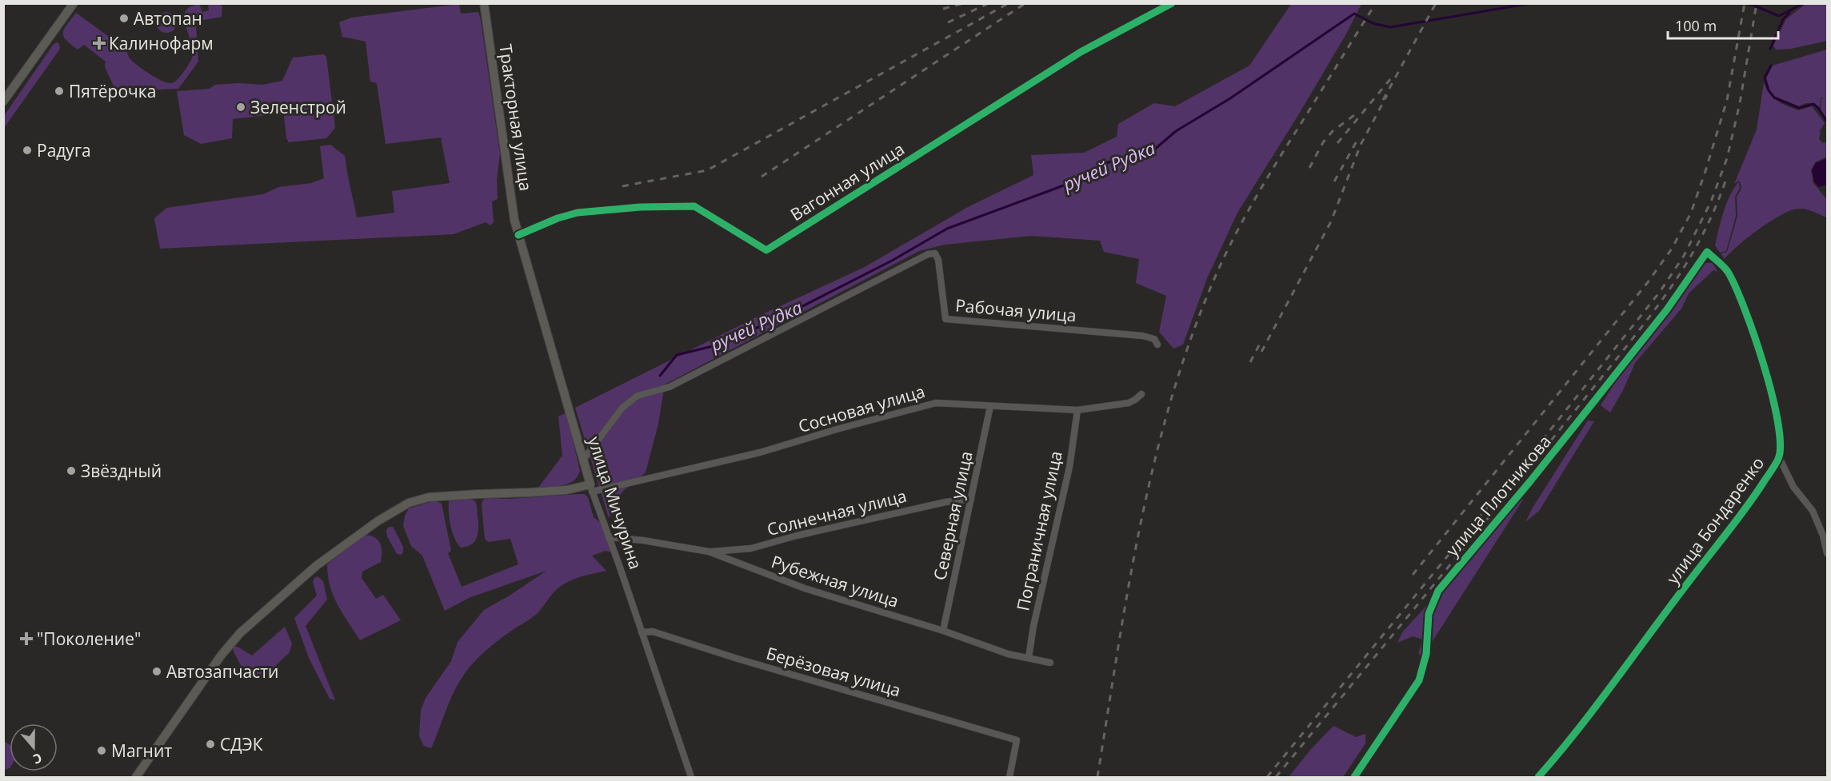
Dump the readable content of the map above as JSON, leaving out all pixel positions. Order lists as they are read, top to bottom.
{
  "streets": {
    "main road": ["Тракторная улица", "улица Мичурина"],
    "street": [
      "Вагонная улица",
      "Рабочая улица",
      "Сосновая улица",
      "улица Плотникова",
      "Солнечная улица",
      "Северная улица",
      "улица Бондаренко",
      "Пограничная улица",
      "Рубежная улица",
      "Берёзовая улица"
    ]
  },
  "crossings": [
    ["Тракторная улица", "Вагонная улица"],
    ["Тракторная улица", "улица Мичурина"],
    ["Вагонная улица", "улица Мичурина"],
    ["Рабочая улица", "улица Мичурина"],
    ["Сосновая улица", "улица Мичурина"],
    ["Сосновая улица", "Северная улица"],
    ["Сосновая улица", "Пограничная улица"],
    ["улица Плотникова", "улица Бондаренко"],
    ["улица Мичурина", "Рубежная улица"],
    ["улица Мичурина", "Берёзовая улица"],
    ["Солнечная улица", "Северная улица"],
    ["Солнечная улица", "Рубежная улица"],
    ["Северная улица", "Рубежная улица"],
    ["Пограничная улица", "Рубежная улица"]
  ],
  "water": ["ручей Рудка"],
  "places": {
    "other": [
      "Автопан",
      "Пятёрочка",
      "Зеленстрой",
      "Радуга",
      "Звёздный",
      "Автозапчасти",
      "СДЭК",
      "Магнит"
    ],
    "health": ["Калинофарм", "\"Поколение\""]
  },
  "scale_bar": "100 m",
  "north": "bottom"
}
